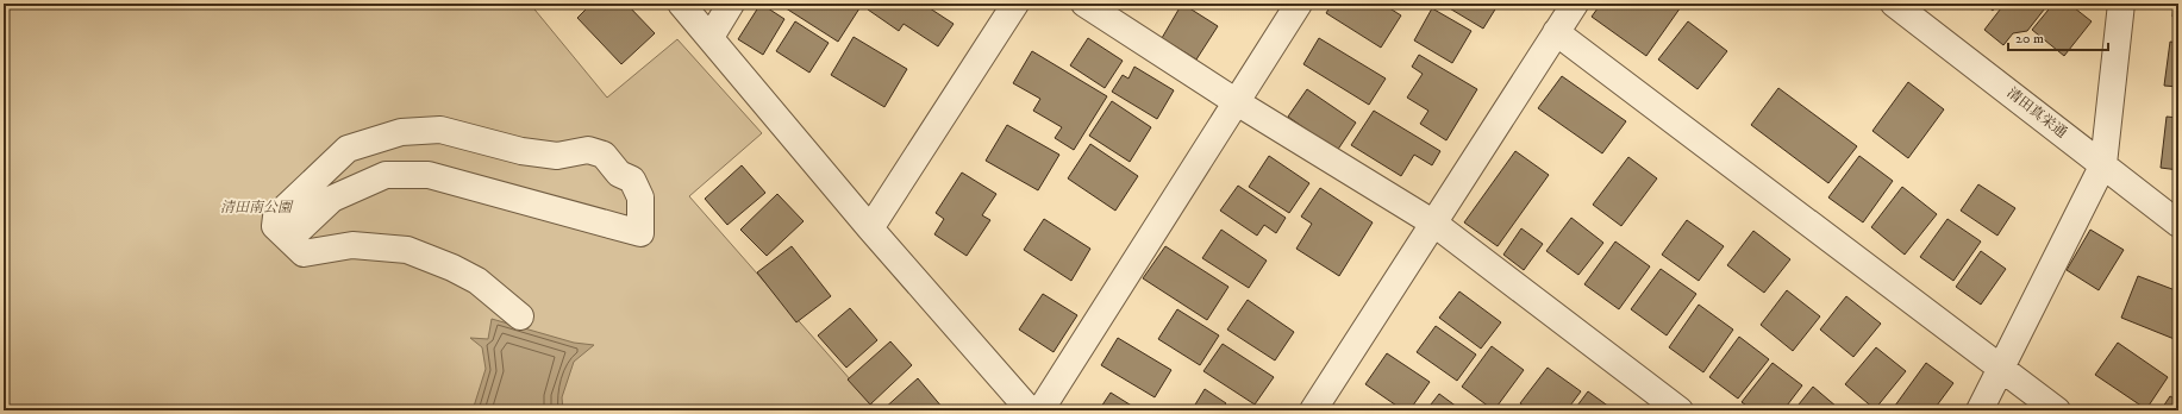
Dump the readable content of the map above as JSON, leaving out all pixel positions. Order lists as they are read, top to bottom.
{
  "streets": {
    "street": ["清田真栄通"]
  },
  "parks": ["清田南公園"],
  "scale_bar": "20 m"
}
